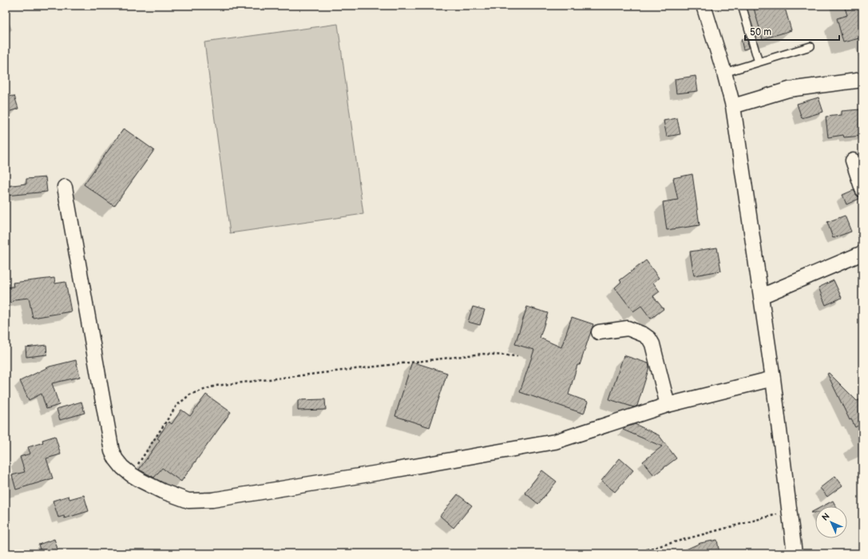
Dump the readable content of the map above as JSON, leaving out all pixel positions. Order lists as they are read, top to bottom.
{
  "scale_bar": "50 m",
  "north": "top left"
}
